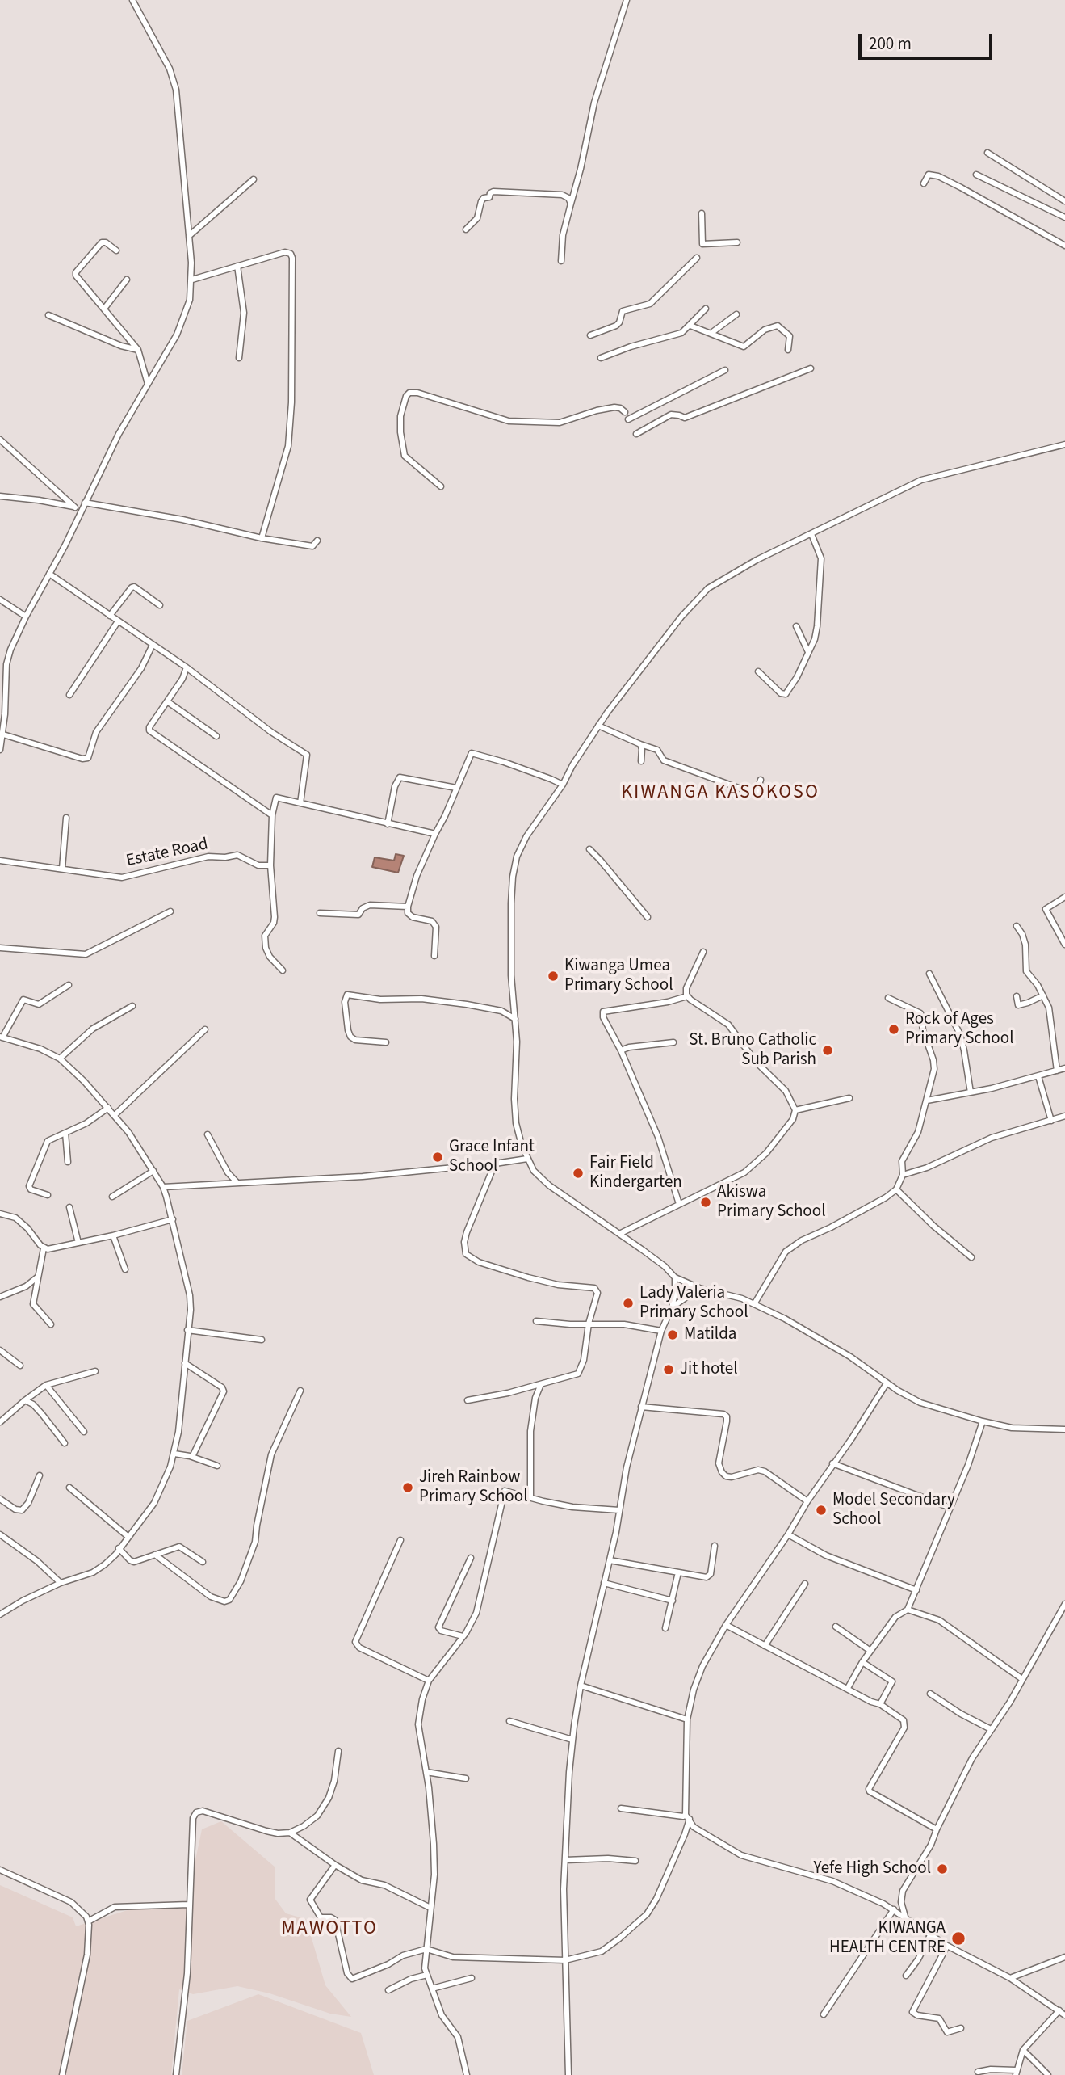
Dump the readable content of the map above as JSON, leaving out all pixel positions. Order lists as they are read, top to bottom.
{
  "streets": {
    "street": ["Estate Road"]
  },
  "districts": ["KIWANGA KASOKOSO", "MAWOTTO"],
  "places": [
    "Kiwanga Umea Primary School",
    "Rock of Ages Primary School",
    "St. Bruno Catholic Sub Parish",
    "Grace Infant School",
    "Fair Field Kindergarten",
    "Akiswa Primary School",
    "Lady Valeria Primary School",
    "Matilda",
    "Jit hotel",
    "Jireh Rainbow Primary School",
    "Model Secondary School",
    "Yefe High School",
    "KIWANGA HEALTH CENTRE"
  ],
  "scale_bar": "200 m"
}
